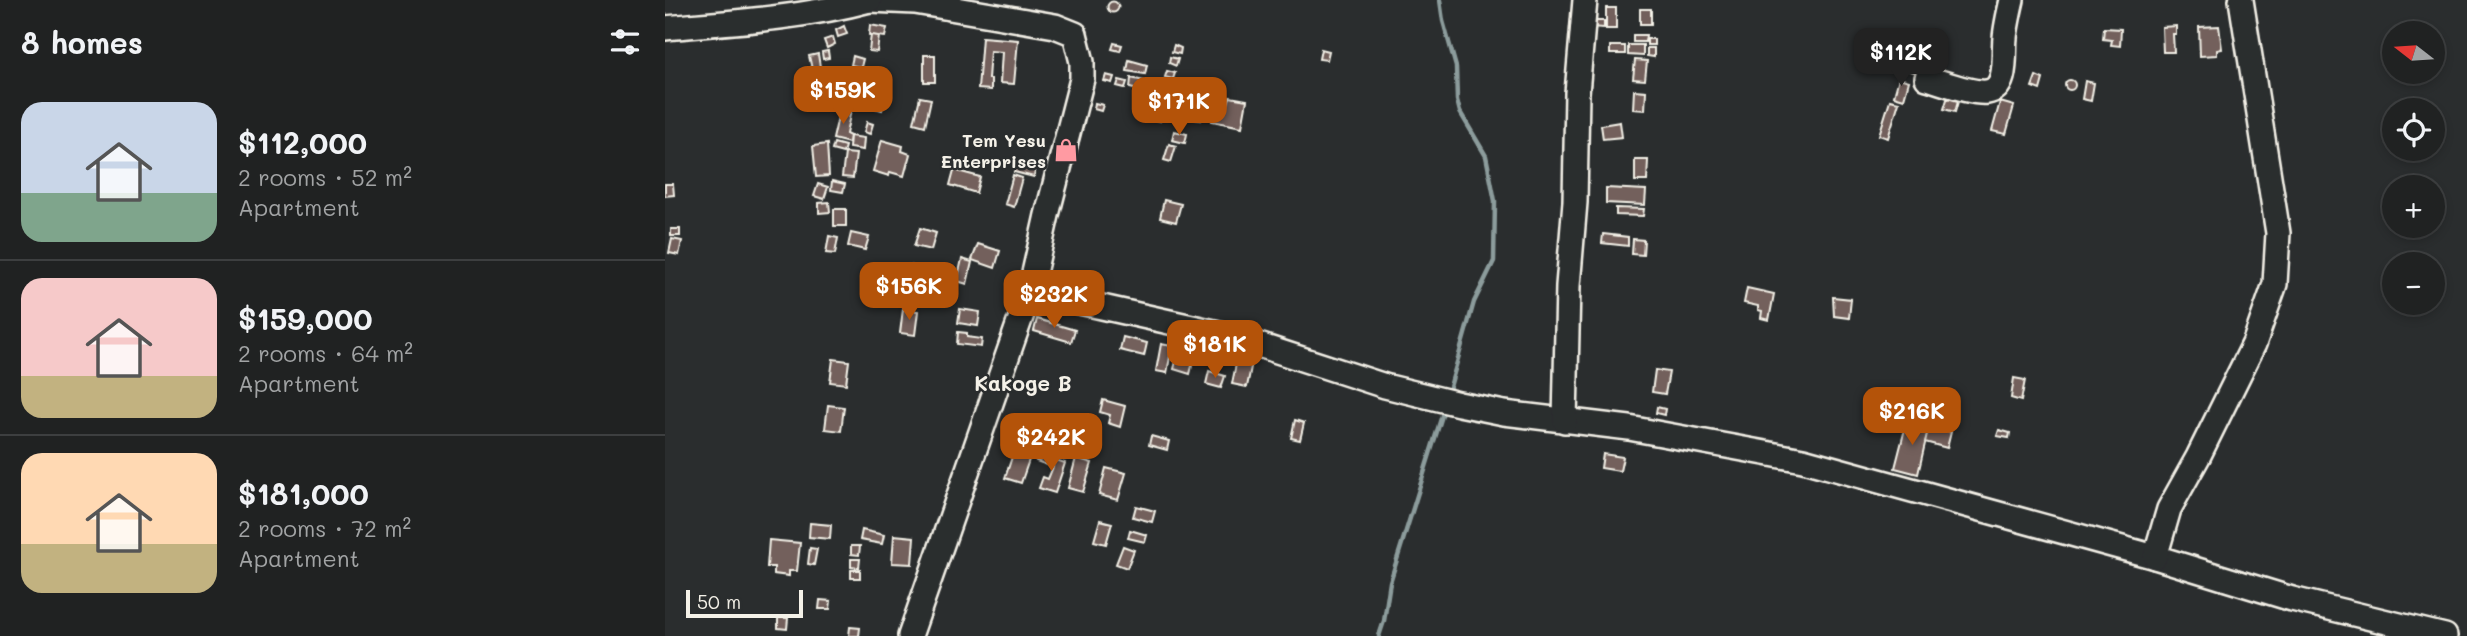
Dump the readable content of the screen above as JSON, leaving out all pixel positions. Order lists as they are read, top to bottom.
{
  "districts": ["Kakoge B"],
  "places": {
    "shop": ["Tem Yesu Enterprises"]
  },
  "scale_bar": "50 m",
  "north": "left",
  "page": {
    "heading": "8 homes",
    "map_buttons": ["+", "−"],
    "price": [
      "$112K",
      "$159K",
      "$171K",
      "$156K",
      "$232K",
      "$181K",
      "$216K",
      "$242K"
    ],
    "list": [
      {
        "name": "$112,000",
        "note": "2 rooms · 52 m² · Apartment"
      },
      {
        "name": "$159,000",
        "note": "2 rooms · 64 m² · Apartment"
      },
      {
        "name": "$181,000",
        "note": "2 rooms · 72 m² · Apartment"
      }
    ],
    "scale": "50 m"
  }
}
